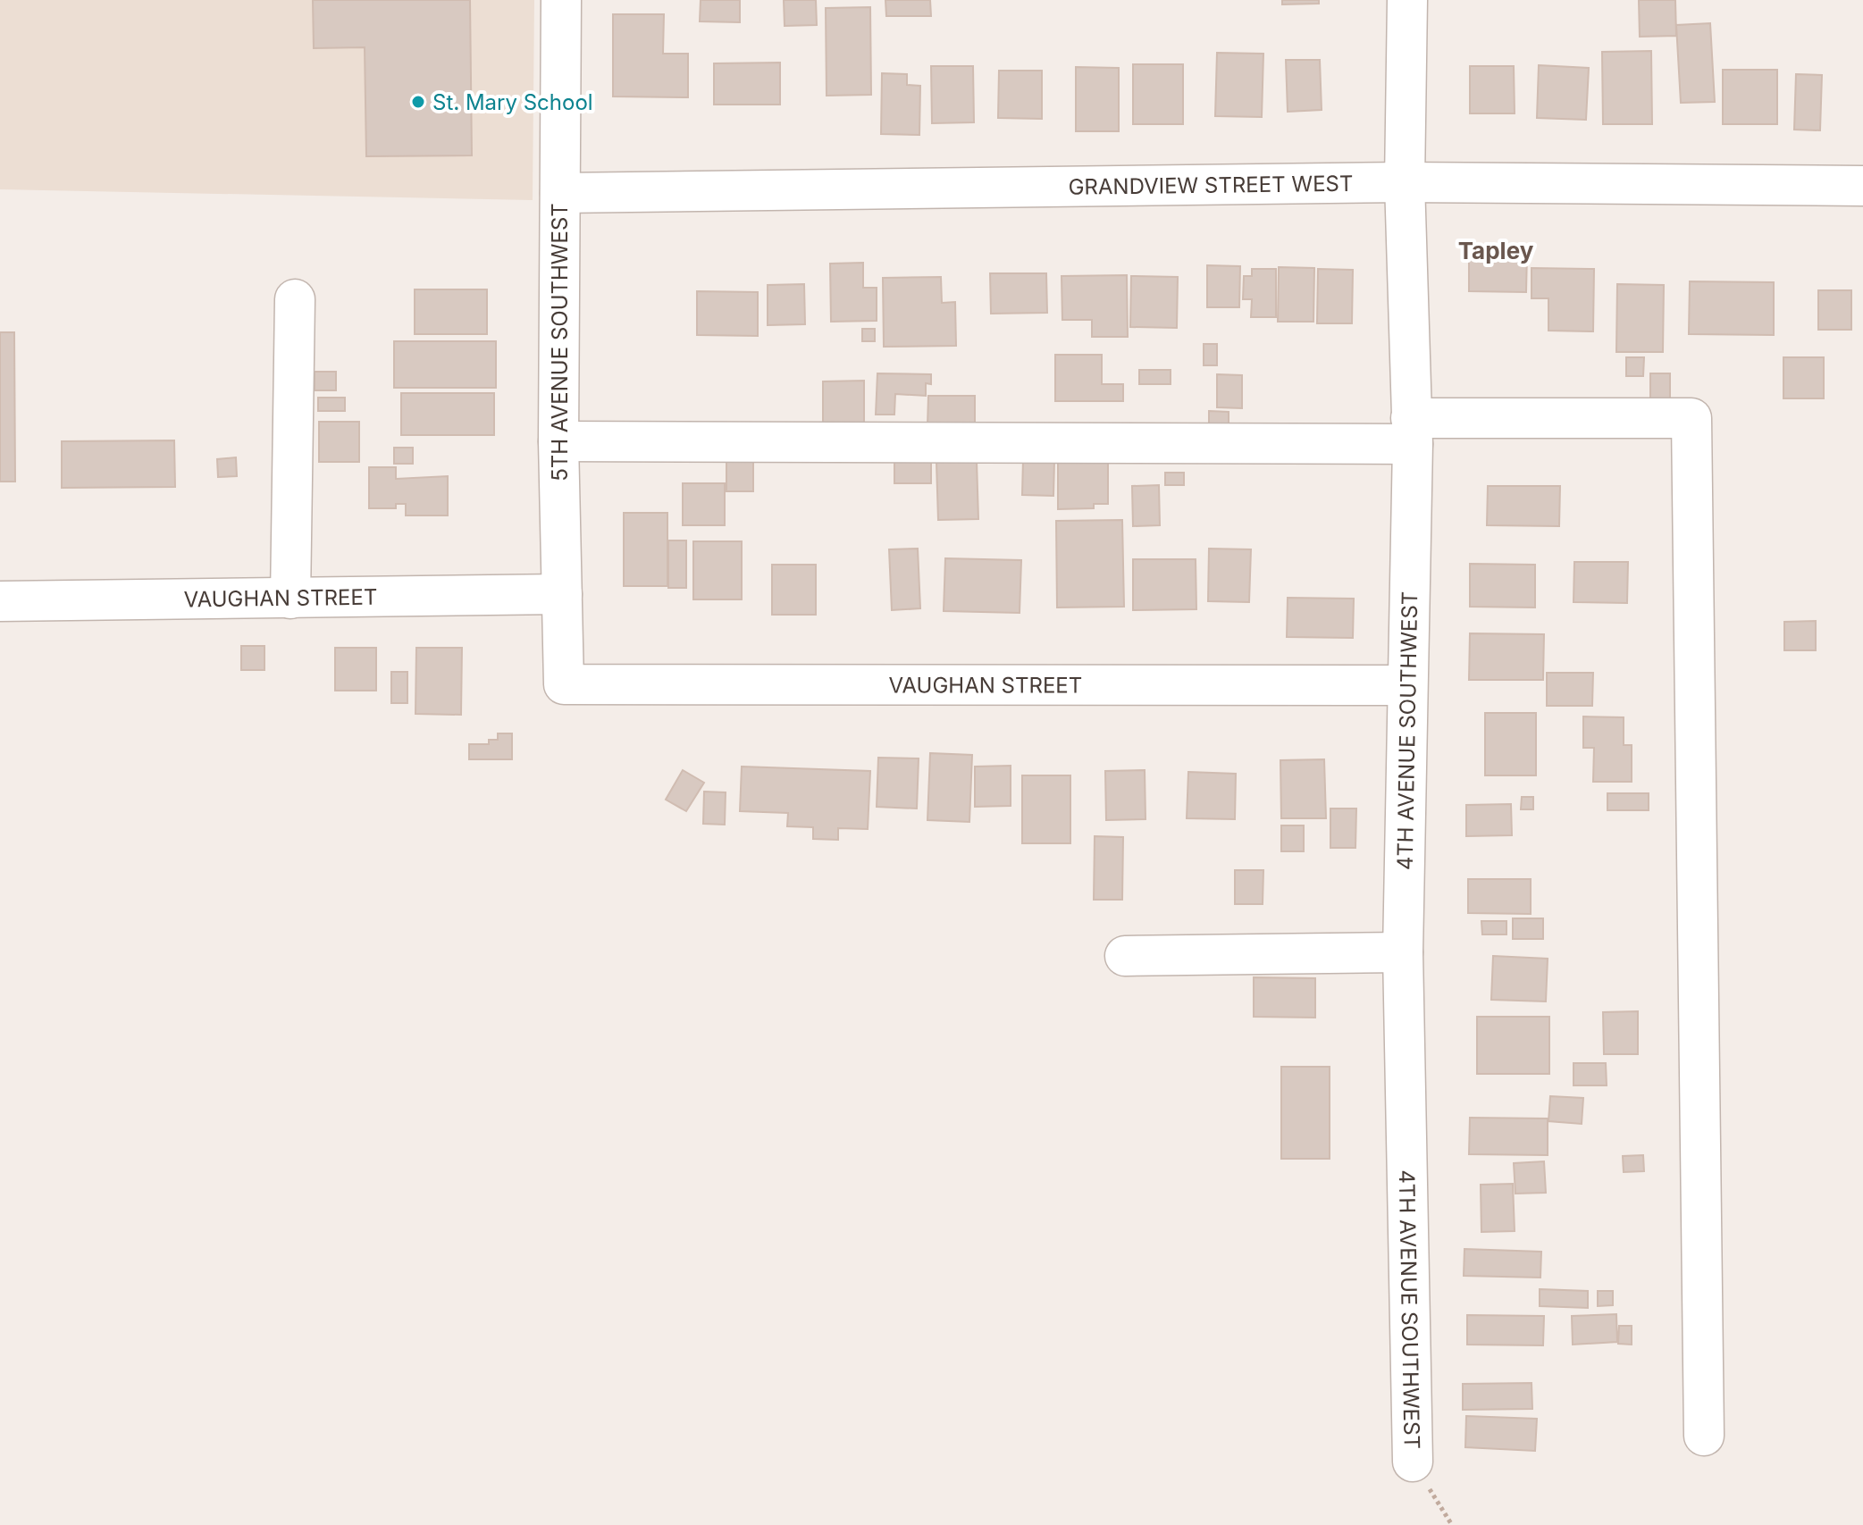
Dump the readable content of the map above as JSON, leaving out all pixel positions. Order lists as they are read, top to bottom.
{
  "streets": {
    "street": [
      "GRANDVIEW STREET WEST",
      "5TH AVENUE SOUTHWEST",
      "VAUGHAN STREET",
      "4TH AVENUE SOUTHWEST"
    ]
  },
  "crossings": [
    ["GRANDVIEW STREET WEST", "5TH AVENUE SOUTHWEST"],
    ["GRANDVIEW STREET WEST", "4TH AVENUE SOUTHWEST"],
    ["5TH AVENUE SOUTHWEST", "VAUGHAN STREET"],
    ["VAUGHAN STREET", "4TH AVENUE SOUTHWEST"]
  ],
  "districts": ["Tapley"],
  "places": ["St. Mary School"]
}
